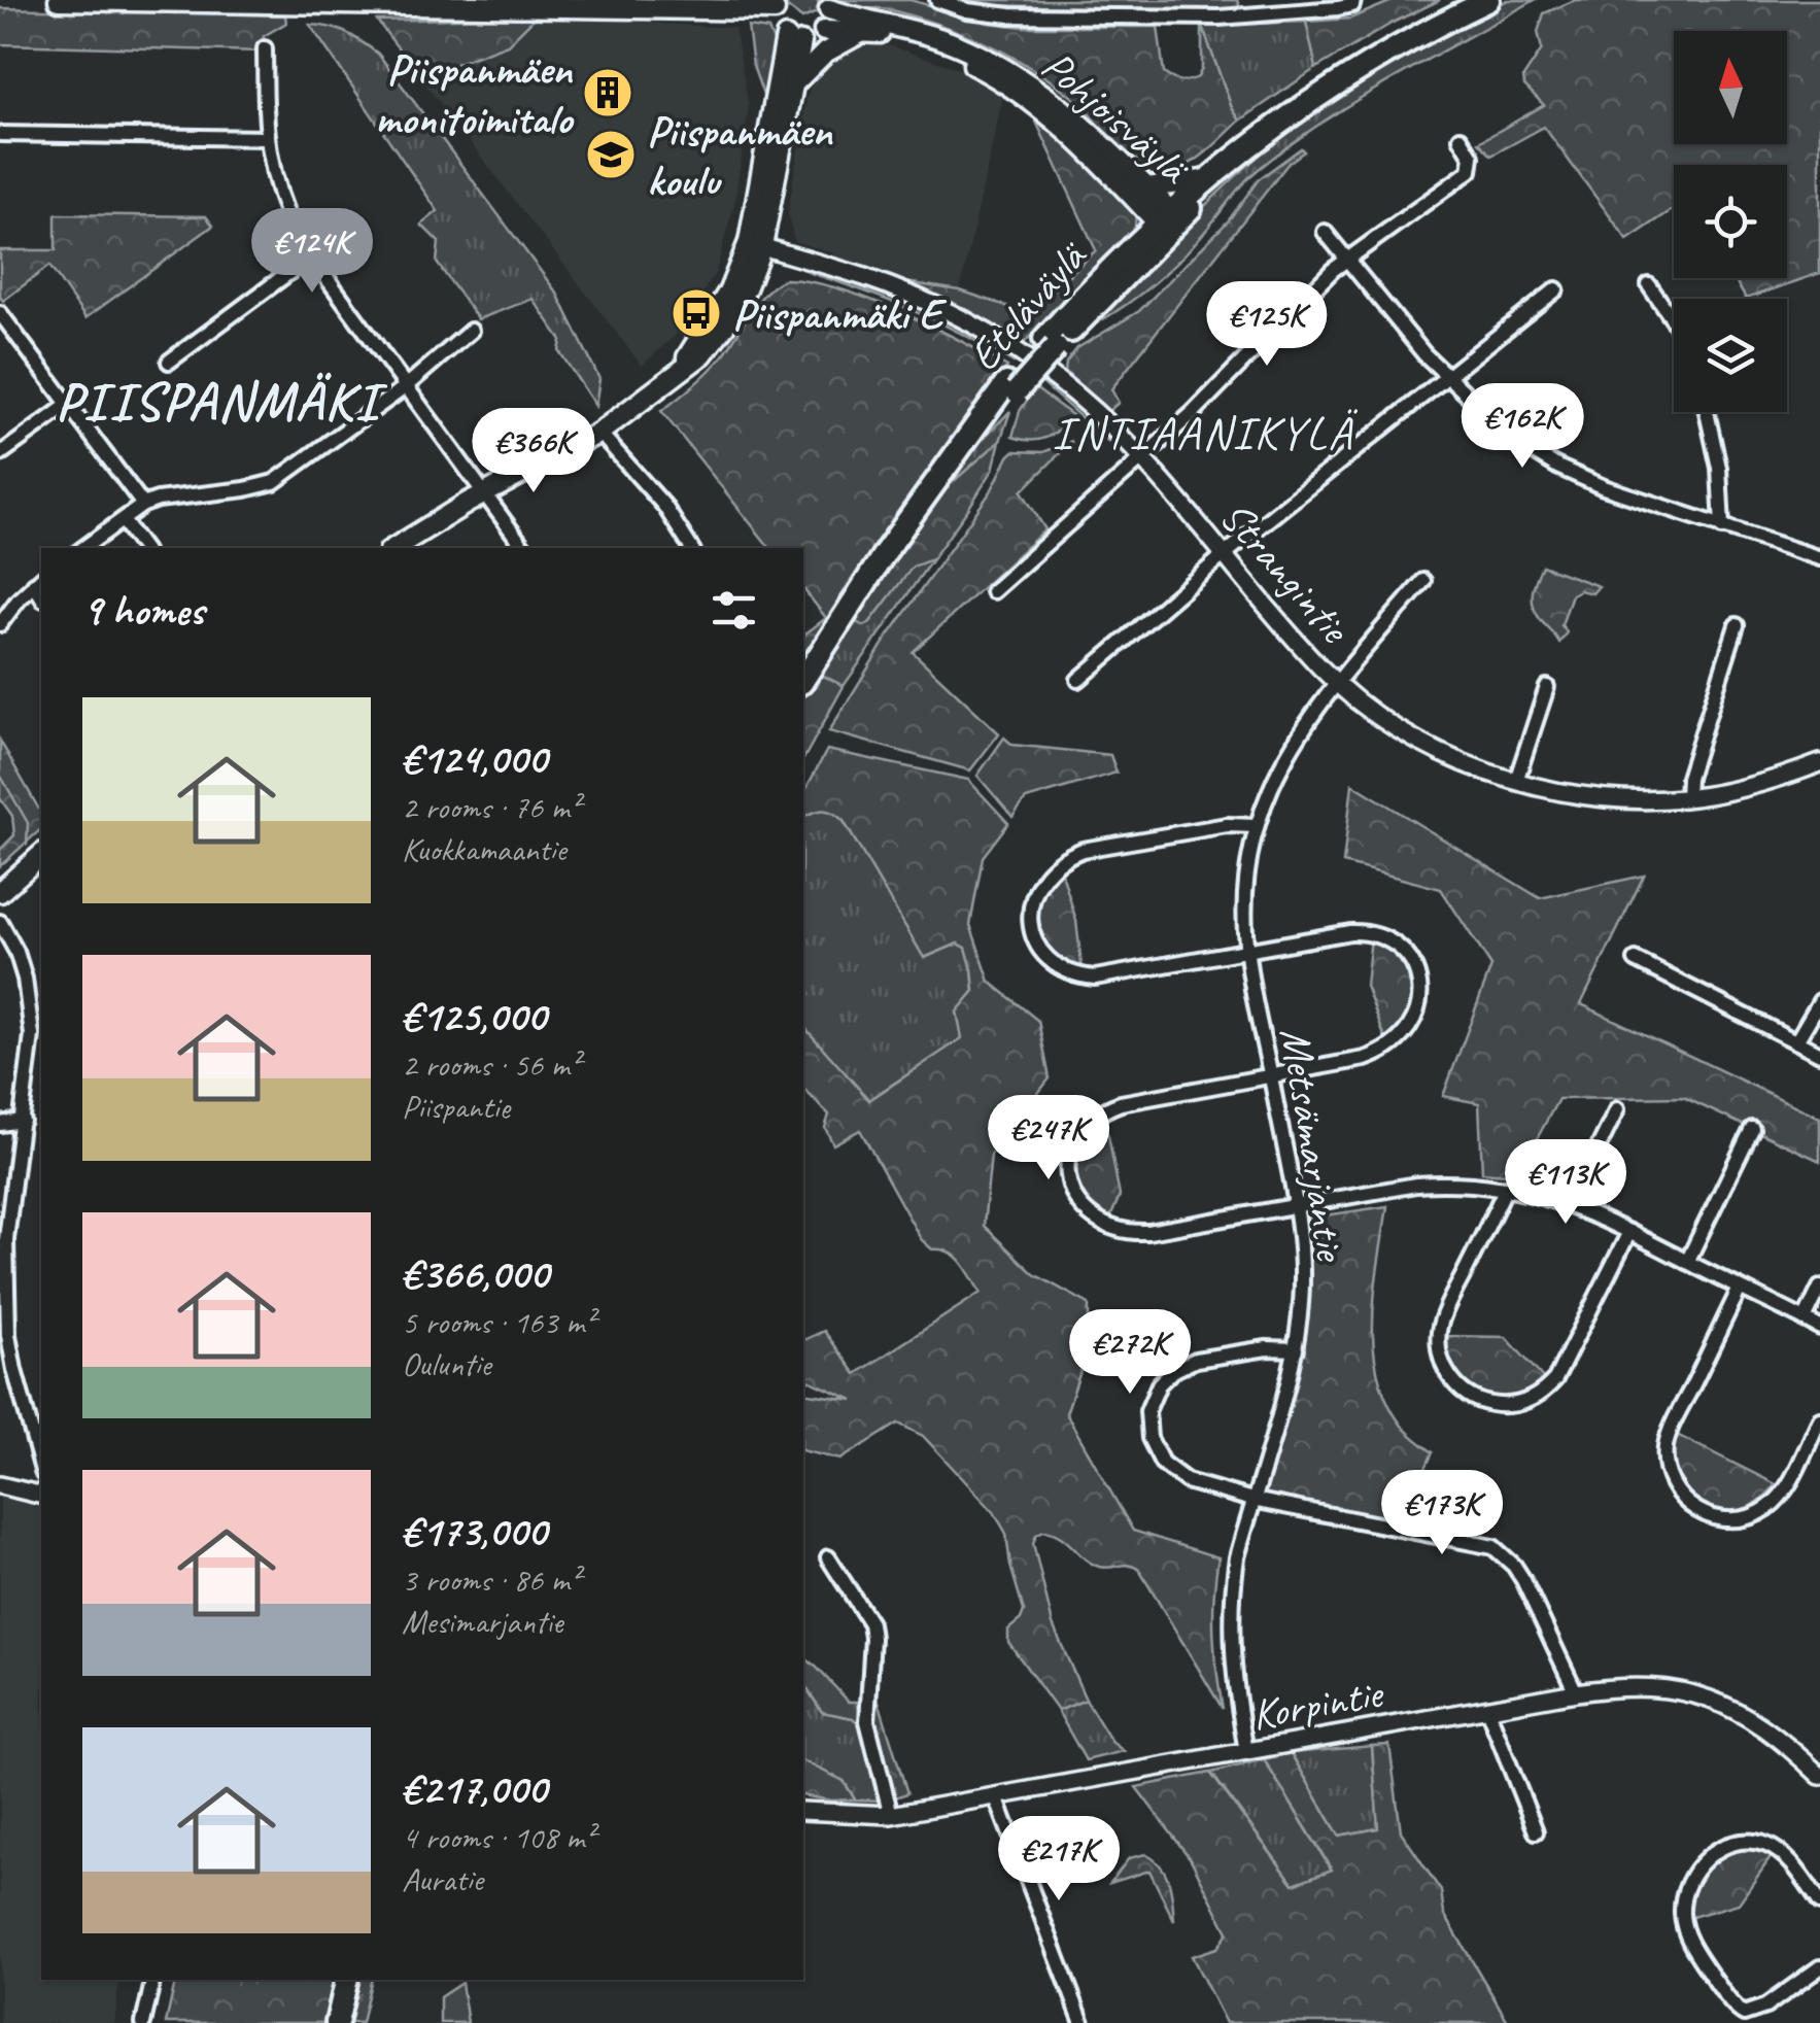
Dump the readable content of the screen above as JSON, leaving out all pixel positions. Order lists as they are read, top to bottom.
{
  "streets": {
    "highway": ["Eteläväylä"],
    "main road": ["Pohjoisväylä"],
    "street": ["Strangintie", "Metsämarjantie", "Korpintie"]
  },
  "crossings": [
    ["Pohjoisväylä", "Eteläväylä"],
    ["Strangintie", "Metsämarjantie"],
    ["Metsämarjantie", "Korpintie"]
  ],
  "districts": ["PIISPANMÄKI", "INTIAANIKYLÄ"],
  "places": {
    "building": ["Piispanmäen monitoimitalo"],
    "school or university": ["Piispanmäen koulu"],
    "bus stop": ["Piispanmäki E"]
  },
  "north": "top",
  "page": {
    "price": [
      "€124K",
      "€125K",
      "€162K",
      "€366K",
      "€247K",
      "€113K",
      "€272K",
      "€173K",
      "€217K"
    ],
    "heading": "9 homes",
    "list": [
      {
        "name": "€124,000",
        "note": "2 rooms · 76 m² · Kuokkamaantie"
      },
      {
        "name": "€125,000",
        "note": "2 rooms · 56 m² · Piispantie"
      },
      {
        "name": "€366,000",
        "note": "5 rooms · 163 m² · Ouluntie"
      },
      {
        "name": "€173,000",
        "note": "3 rooms · 86 m² · Mesimarjantie"
      },
      {
        "name": "€217,000",
        "note": "4 rooms · 108 m² · Auratie"
      }
    ]
  }
}
